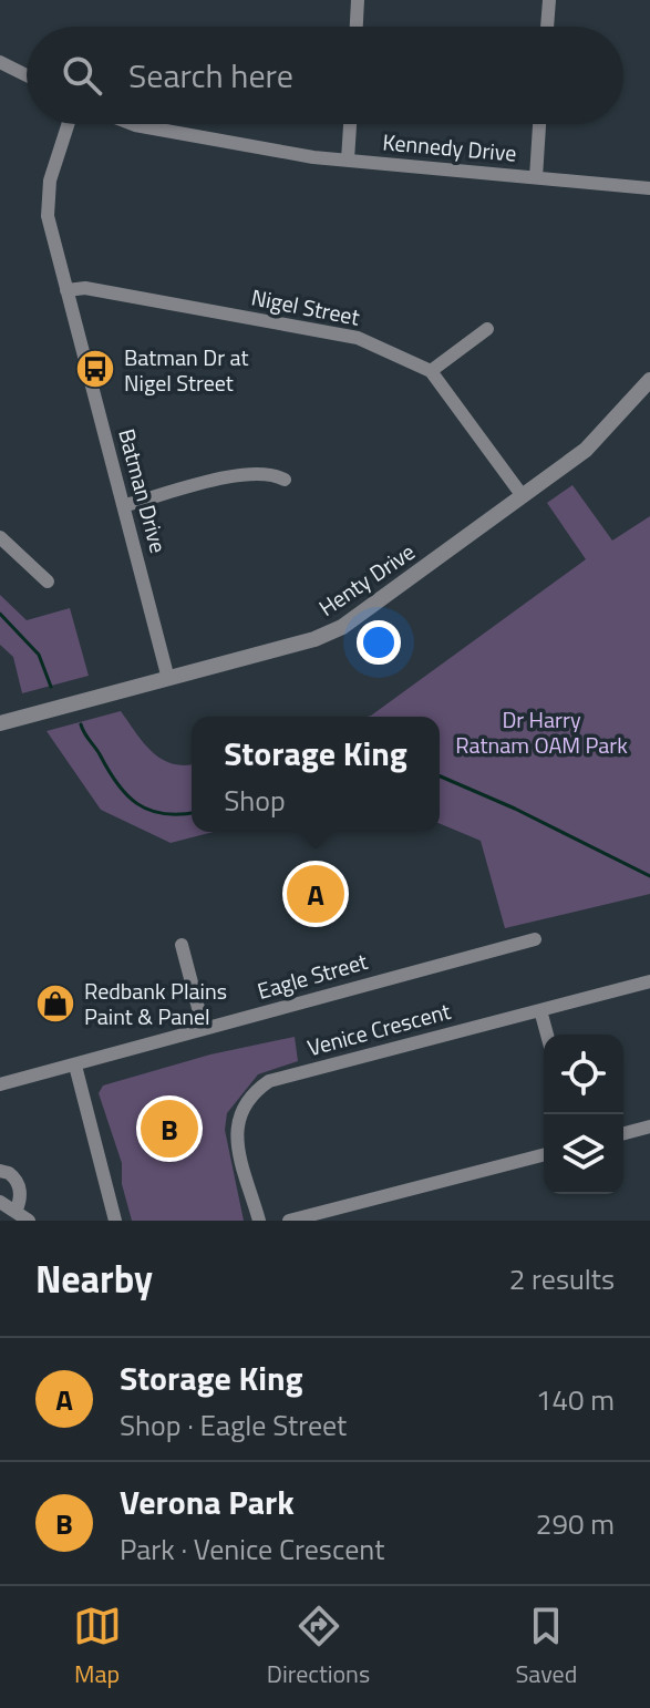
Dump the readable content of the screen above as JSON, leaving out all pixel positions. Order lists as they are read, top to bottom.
{
  "streets": {
    "street": [
      "Kennedy Drive",
      "Nigel Street",
      "Batman Drive",
      "Henty Drive",
      "Eagle Street",
      "Venice Crescent"
    ]
  },
  "crossings": [
    ["Nigel Street", "Batman Drive"],
    ["Nigel Street", "Henty Drive"],
    ["Batman Drive", "Henty Drive"]
  ],
  "parks": ["Dr Harry Ratnam OAM Park"],
  "places": {
    "bus stop": ["Batman Dr at Nigel Street"],
    "shop": ["Redbank Plains Paint & Panel"]
  },
  "page": {
    "search": "Search here",
    "popup": ["Storage King", "Shop"],
    "pins": ["A", "B"],
    "heading": ["Nearby", "2 results"],
    "list": [
      {
        "mark": "A",
        "name": "Storage King",
        "note": "Shop · Eagle Street",
        "value": "140 m"
      },
      {
        "mark": "B",
        "name": "Verona Park",
        "note": "Park · Venice Crescent",
        "value": "290 m"
      }
    ],
    "nav": ["Map", "Directions", "Saved"]
  }
}
